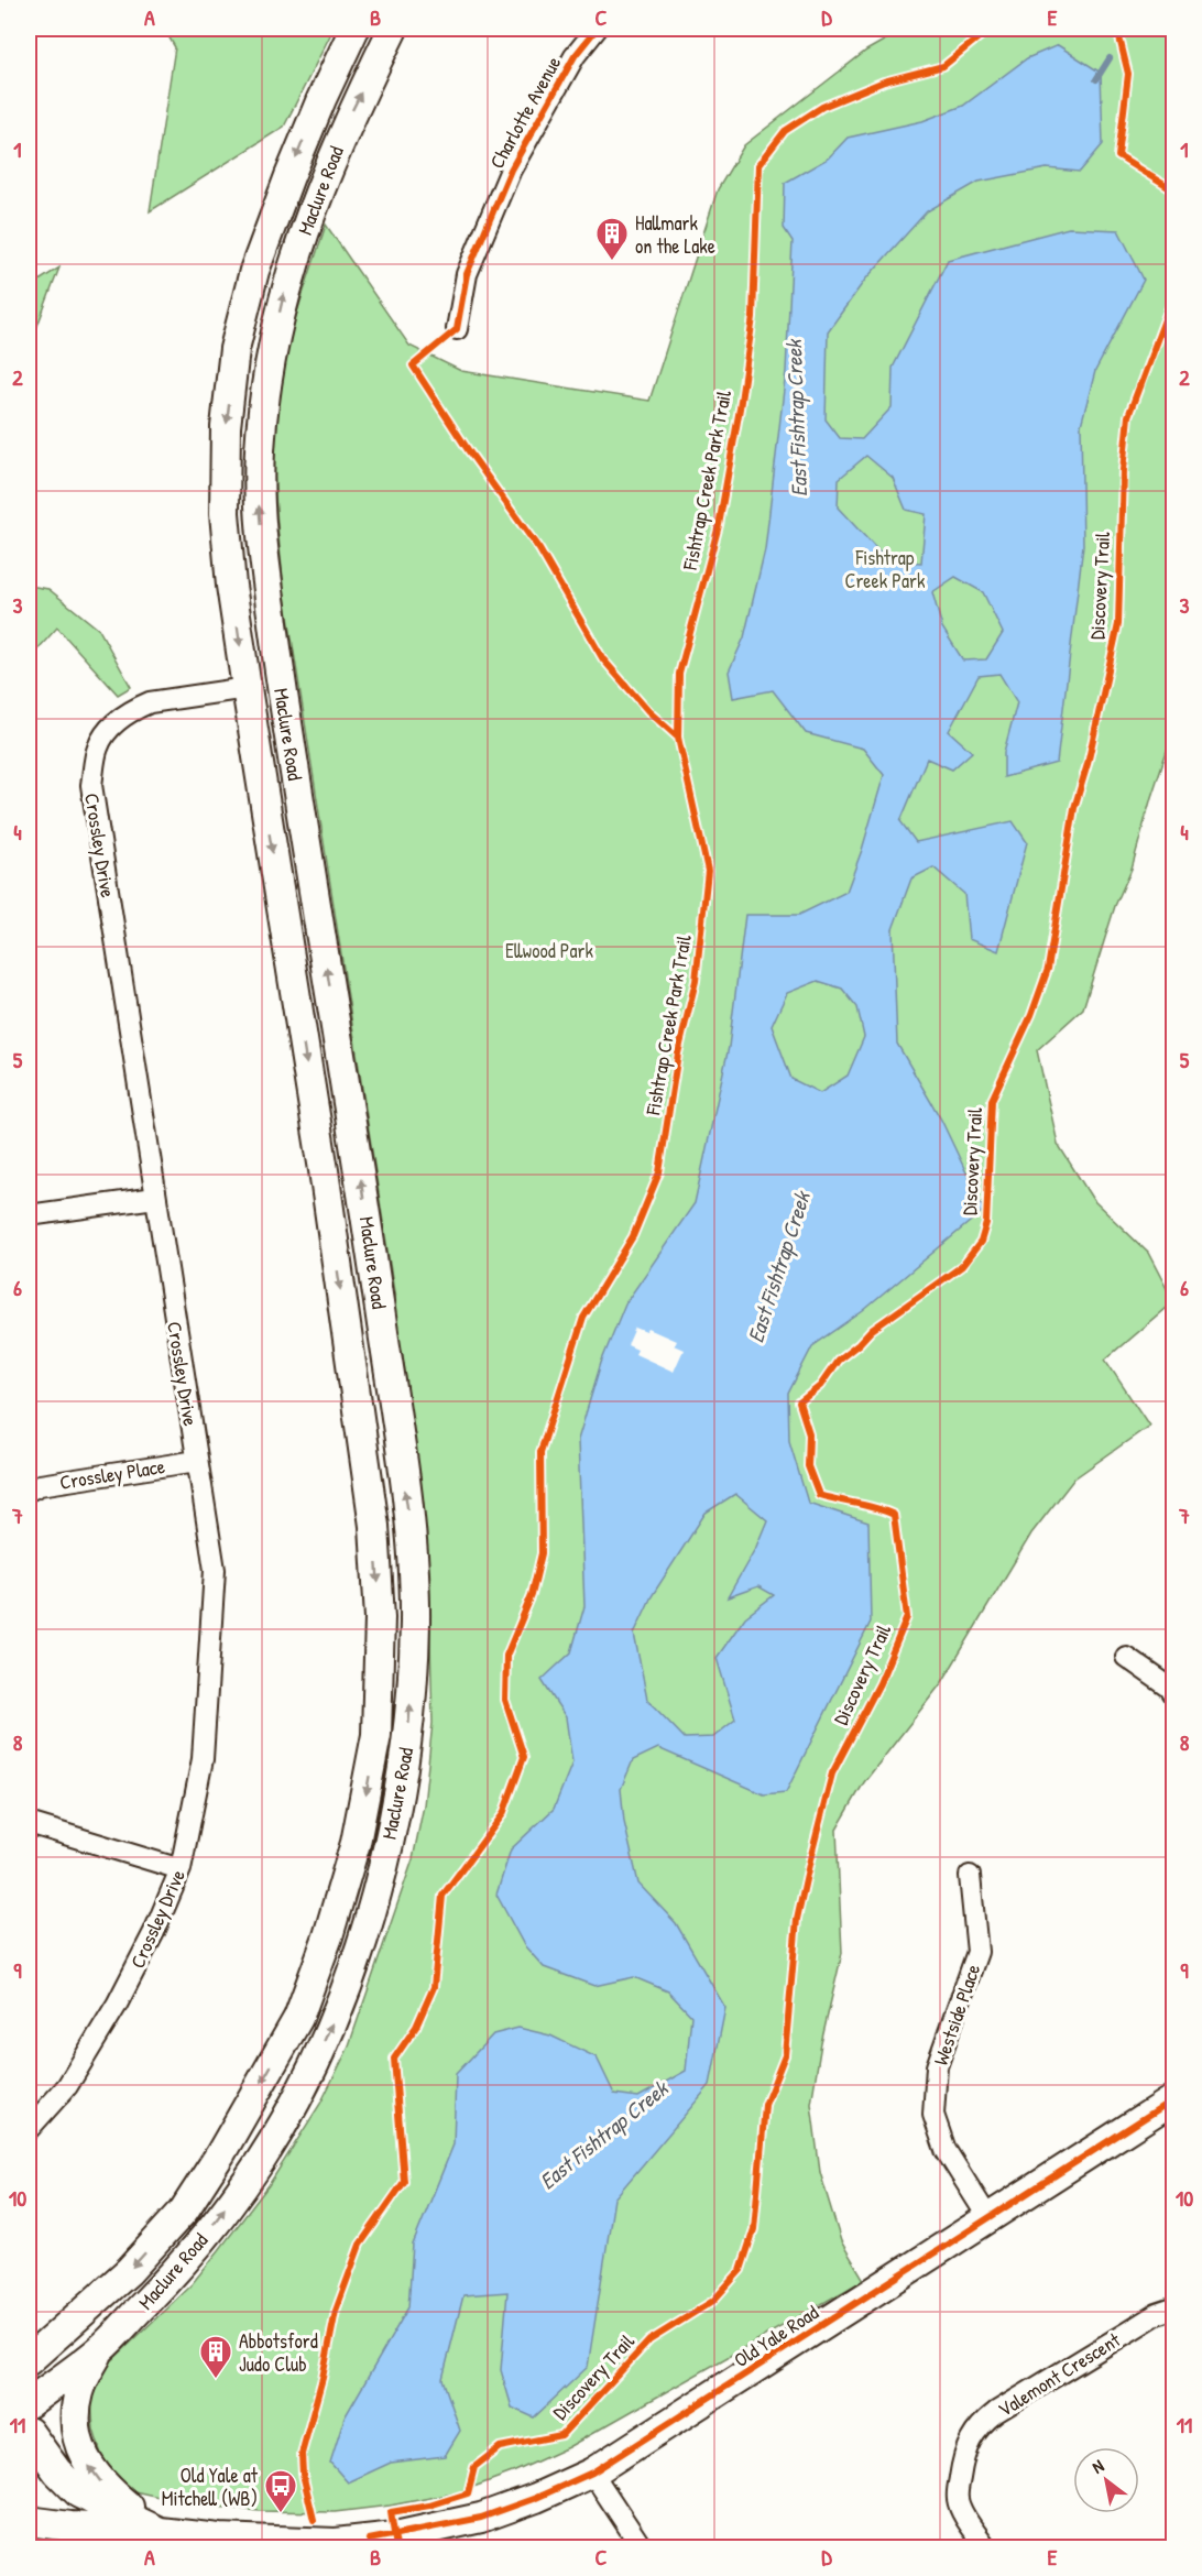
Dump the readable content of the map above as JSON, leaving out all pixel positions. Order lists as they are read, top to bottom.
{
  "streets": {
    "main road": ["Maclure Road", "Old Yale Road"],
    "street": [
      "Charlotte Avenue",
      "Crossley Drive",
      "Crossley Place",
      "Westside Place",
      "Valemont Crescent"
    ],
    "cycle path": ["Fishtrap Creek Park Trail", "Discovery Trail"]
  },
  "crossings": [
    ["Maclure Road", "Crossley Drive"],
    ["Crossley Drive", "Crossley Place"],
    ["Westside Place", "Old Yale Road"]
  ],
  "water": ["East Fishtrap Creek"],
  "parks": ["Fishtrap Creek Park", "Ellwood Park"],
  "places": {
    "building": ["Hallmark on the Lake", "Abbotsford Judo Club"],
    "bus stop": ["Old Yale at Mitchell (WB)"]
  },
  "north": "top left",
  "grid": {
    "columns": [
      "A",
      "B",
      "C",
      "D",
      "E"
    ],
    "rows": [
      "1",
      "2",
      "3",
      "4",
      "5",
      "6",
      "7",
      "8",
      "9",
      "10",
      "11"
    ]
  }
}
